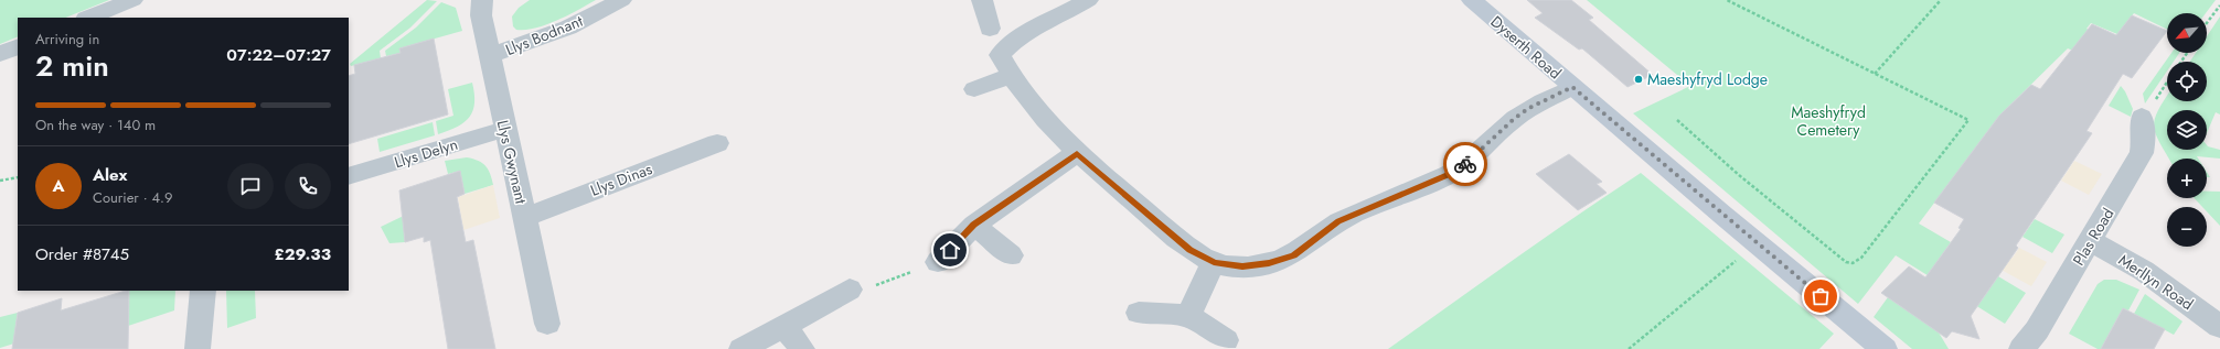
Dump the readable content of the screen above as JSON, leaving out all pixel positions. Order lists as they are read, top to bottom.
{
  "streets": {
    "main road": ["Dyserth Road"],
    "street": [
      "Llys Bodnant",
      "Llys Delyn",
      "Llys Gwynant",
      "Llys Dinas",
      "Plas Road",
      "Merllyn Road"
    ]
  },
  "crossings": [
    ["Llys Bodnant", "Llys Gwynant"],
    ["Llys Delyn", "Llys Gwynant"],
    ["Llys Gwynant", "Llys Dinas"],
    ["Plas Road", "Merllyn Road"]
  ],
  "parks": ["Maeshyfryd Cemetery"],
  "places": ["Maeshyfryd Lodge"],
  "north": "bottom left",
  "page": {
    "map_buttons": ["+", "−"],
    "heading": ["2 min", "Arriving in", "07:22–07:27"],
    "panel": [
      "Alex",
      "Courier · 4.9",
      "Order #8745",
      "£29.33"
    ],
    "bar": "On the way · 140 m",
    "round": "A"
  }
}
